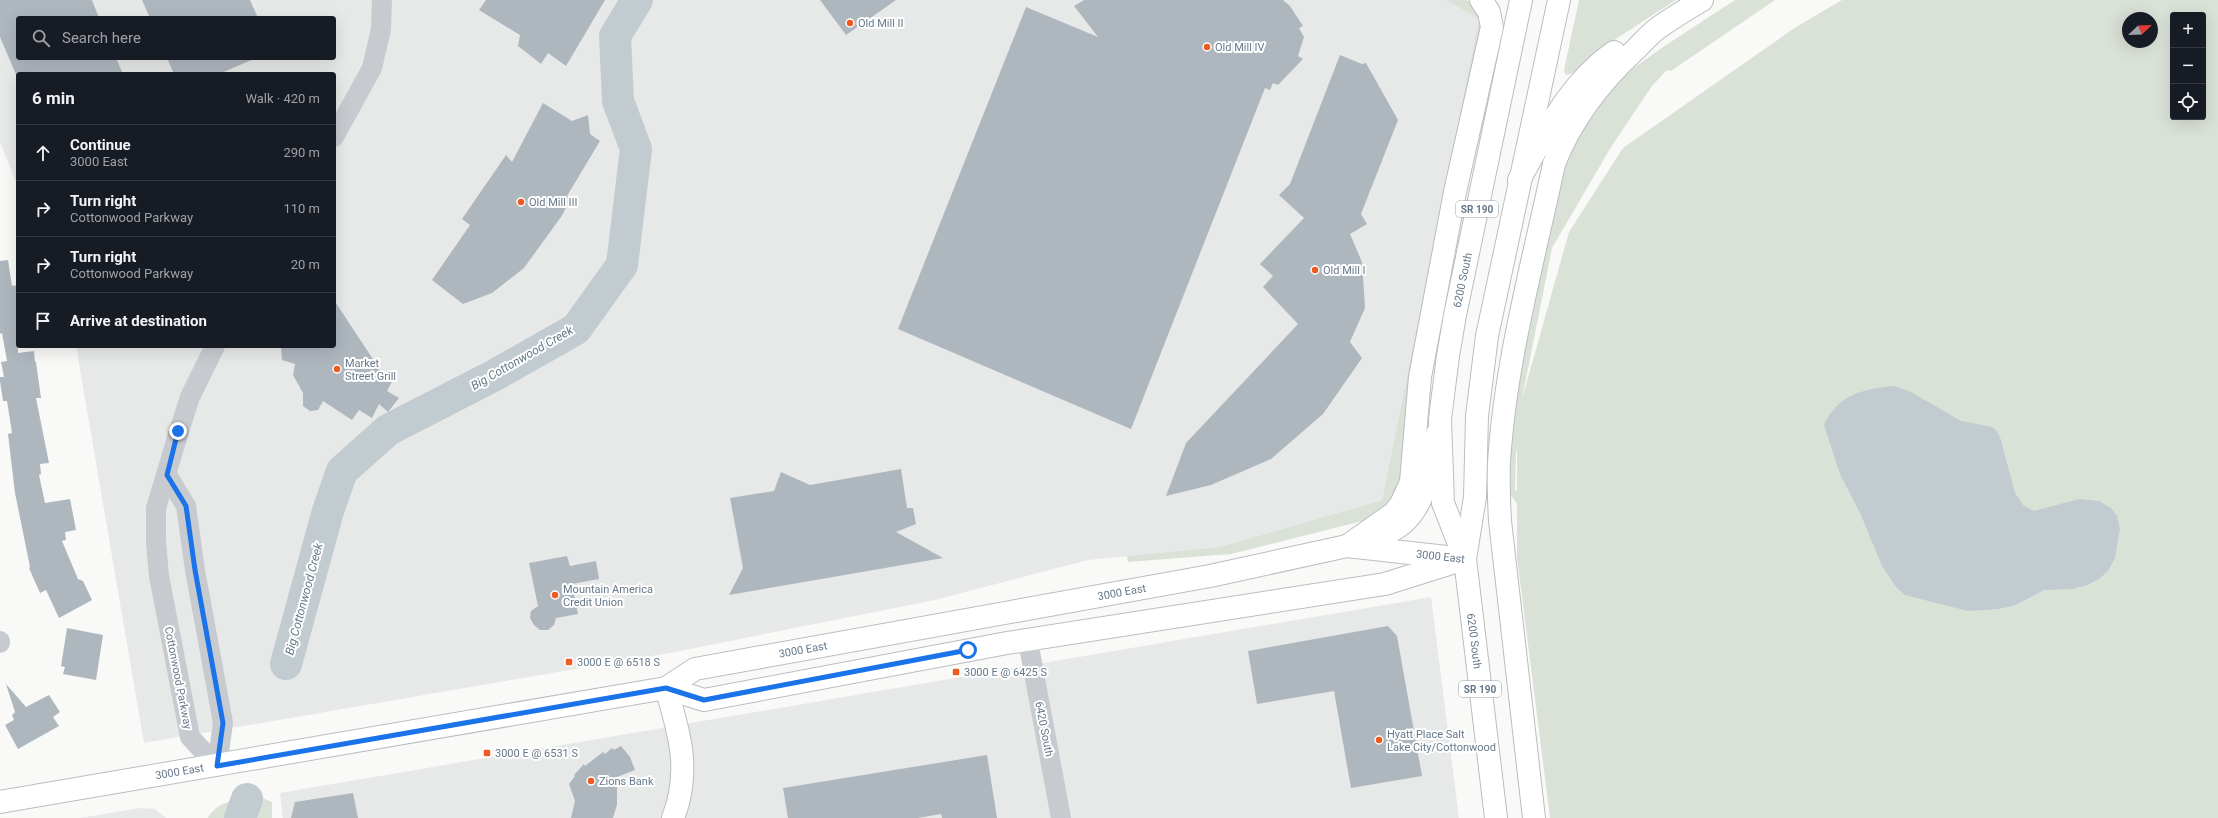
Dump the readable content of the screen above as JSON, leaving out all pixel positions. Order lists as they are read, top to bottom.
{
  "streets": {
    "main road": ["SR 190", "6200 South", "3000 East"],
    "street": ["Cottonwood Parkway", "6420 South"]
  },
  "crossings": [
    ["6200 South", "3000 East"],
    ["3000 East", "Cottonwood Parkway"],
    ["3000 East", "6420 South"]
  ],
  "water": ["Big Cottonwood Creek"],
  "places": {
    "other": [
      "Old Mill II",
      "Old Mill IV",
      "Old Mill III",
      "Old Mill I",
      "Market Street Grill",
      "Mountain America Credit Union",
      "Hyatt Place Salt Lake City/Cottonwood",
      "Zions Bank"
    ],
    "transit": ["3000 E @ 6518 S", "3000 E @ 6425 S", "3000 E @ 6531 S"]
  },
  "north": "top right",
  "page": {
    "map_buttons": ["+", "−"],
    "search": "Search here",
    "heading": ["6 min", "Walk · 420 m"],
    "list": [
      ["Continue", "3000 East", "290 m"],
      ["Turn right", "Cottonwood Parkway", "110 m"],
      ["Turn right", "Cottonwood Parkway", "20 m"],
      "Arrive at destination"
    ]
  }
}
